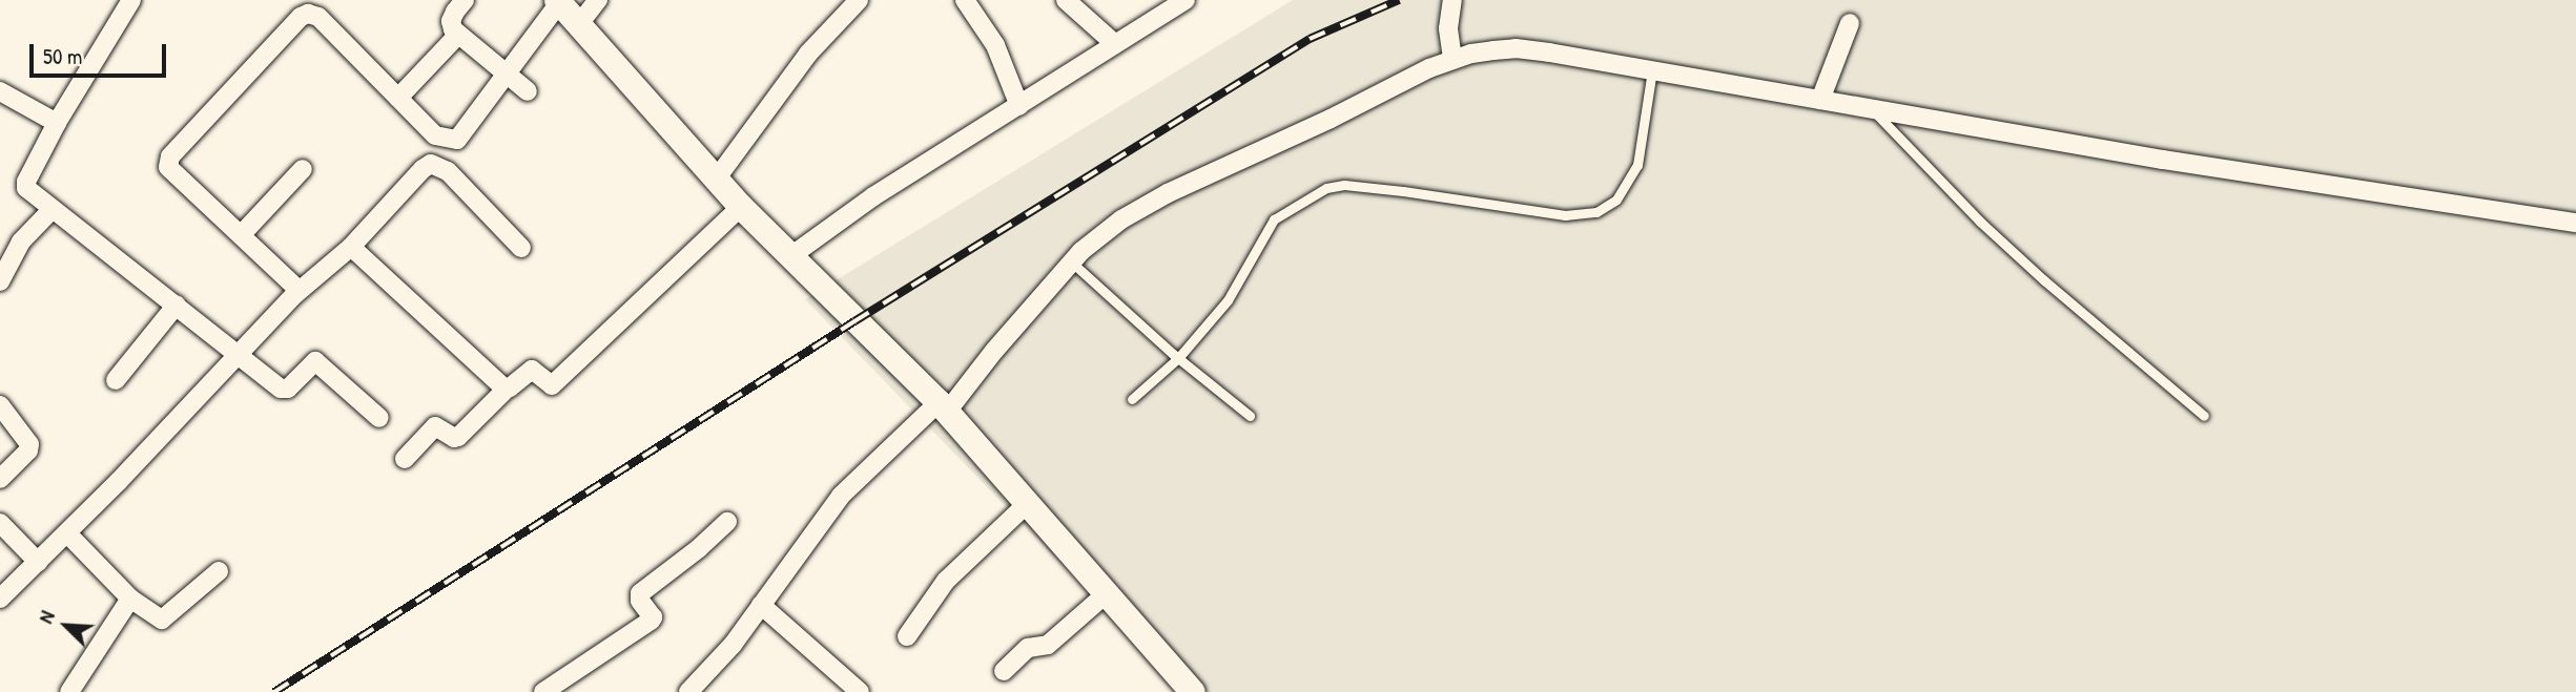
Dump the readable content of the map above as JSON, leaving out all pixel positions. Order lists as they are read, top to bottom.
{
  "scale_bar": "50 m",
  "north": "top left"
}
